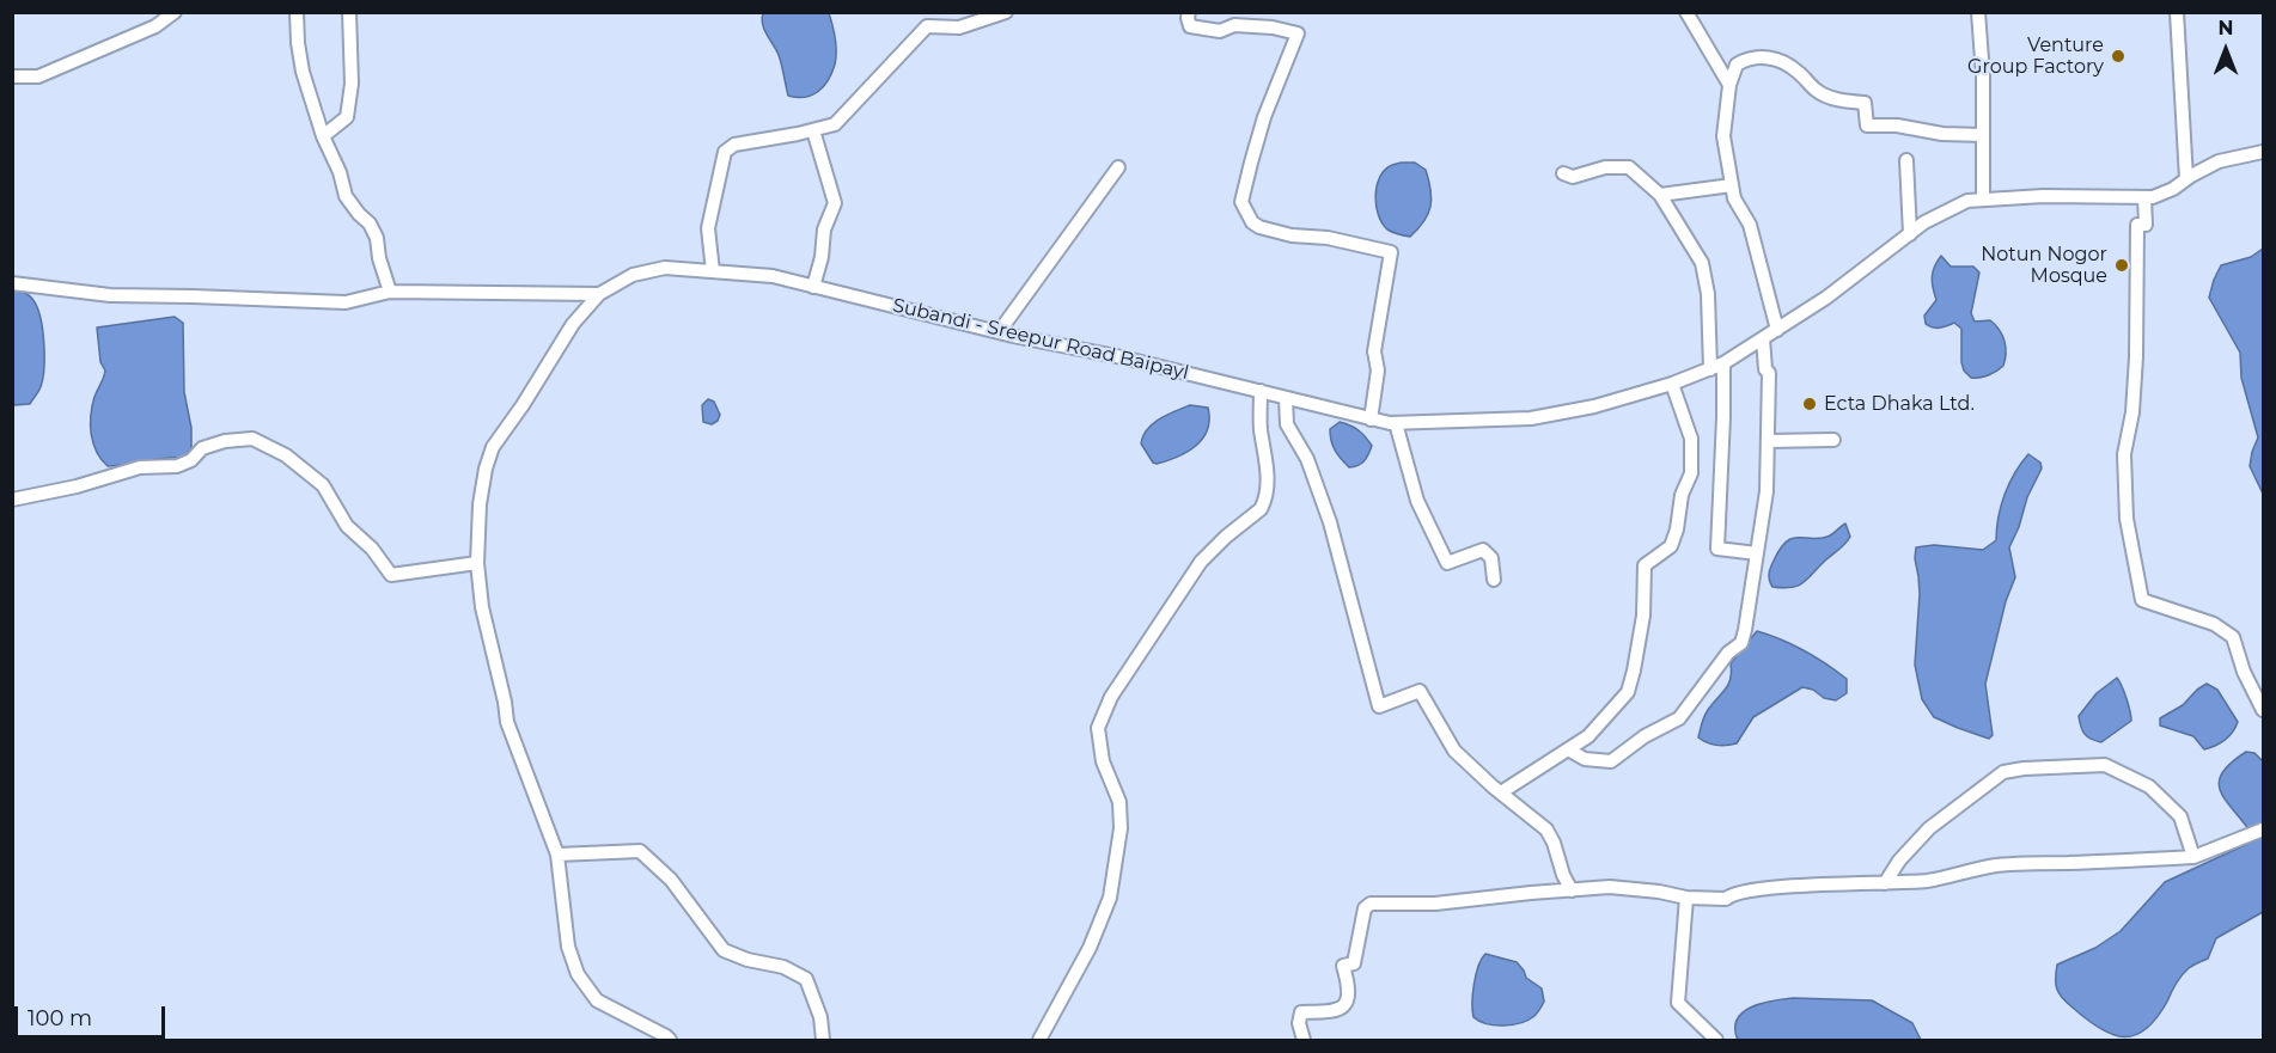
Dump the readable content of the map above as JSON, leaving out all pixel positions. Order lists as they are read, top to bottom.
{
  "streets": {
    "street": ["Subandi - Sreepur Road Baipayl"]
  },
  "places": ["Venture Group Factory", "Notun Nogor Mosque", "Ecta Dhaka Ltd."],
  "scale_bar": "100 m",
  "north": "top"
}
